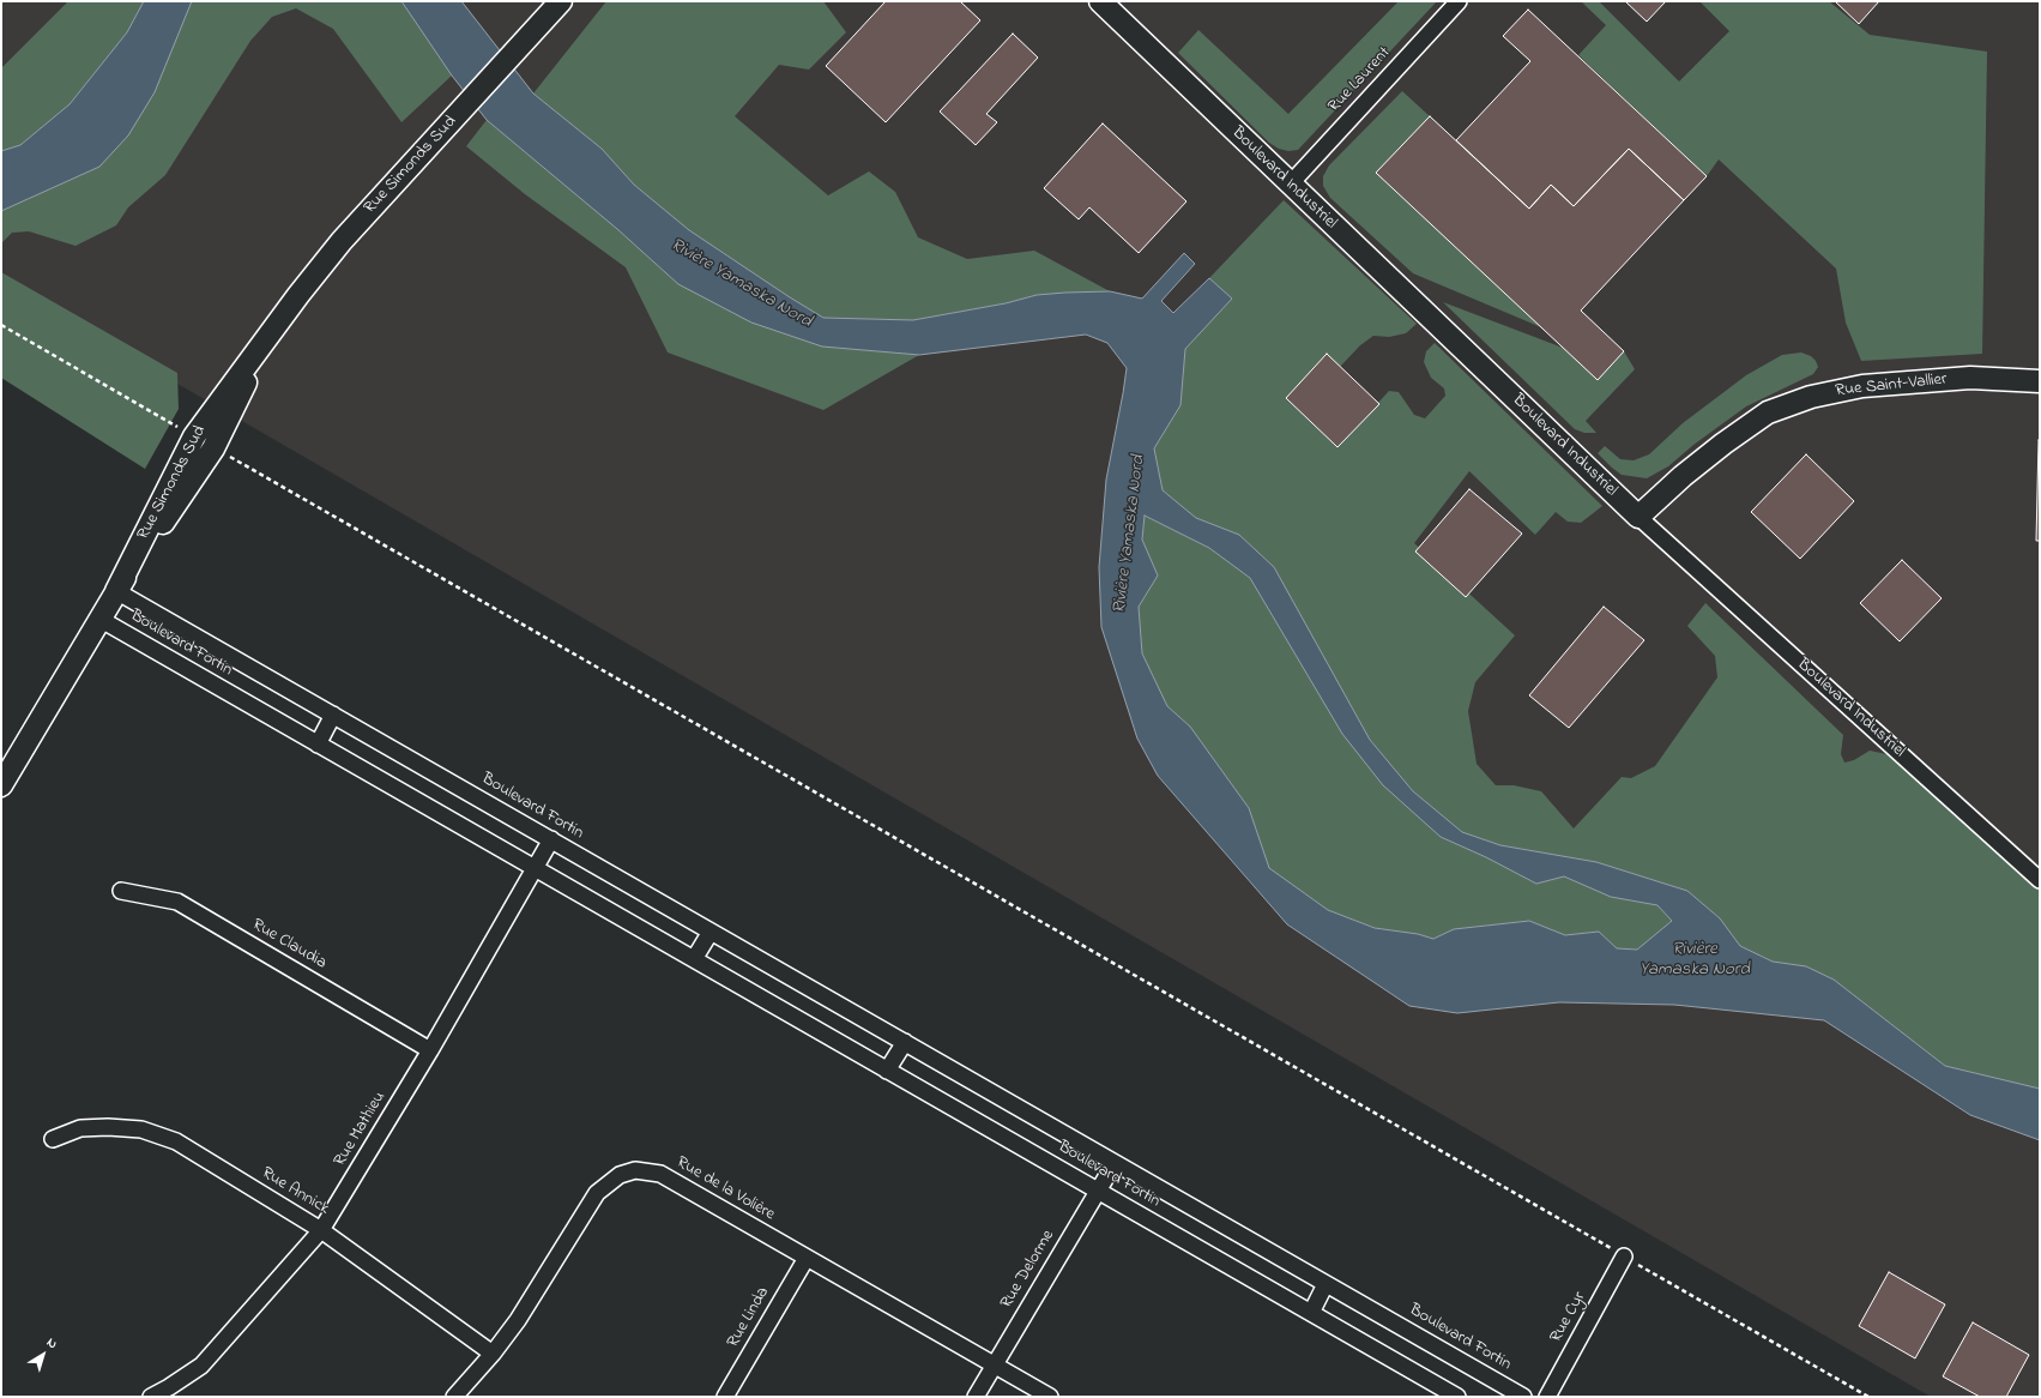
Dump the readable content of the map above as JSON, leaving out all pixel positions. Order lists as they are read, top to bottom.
{
  "streets": {
    "street": [
      "Rue Laurent",
      "Rue Simonds Sud",
      "Boulevard Industriel",
      "Rue Saint-Vallier",
      "Boulevard Fortin",
      "Rue Claudia",
      "Rue Mathieu",
      "Rue de la Volière",
      "Rue Annick",
      "Rue Delorme",
      "Rue Linda",
      "Rue Cyr"
    ]
  },
  "crossings": [
    ["Rue Laurent", "Boulevard Industriel"],
    ["Rue Simonds Sud", "Boulevard Fortin"],
    ["Boulevard Industriel", "Rue Saint-Vallier"],
    ["Boulevard Fortin", "Rue Mathieu"],
    ["Boulevard Fortin", "Rue Delorme"],
    ["Rue Claudia", "Rue Mathieu"],
    ["Rue Mathieu", "Rue Annick"],
    ["Rue de la Volière", "Rue Annick"],
    ["Rue de la Volière", "Rue Delorme"],
    ["Rue de la Volière", "Rue Linda"]
  ],
  "water": ["Rivière Yamaska Nord"],
  "north": "top right"
}
